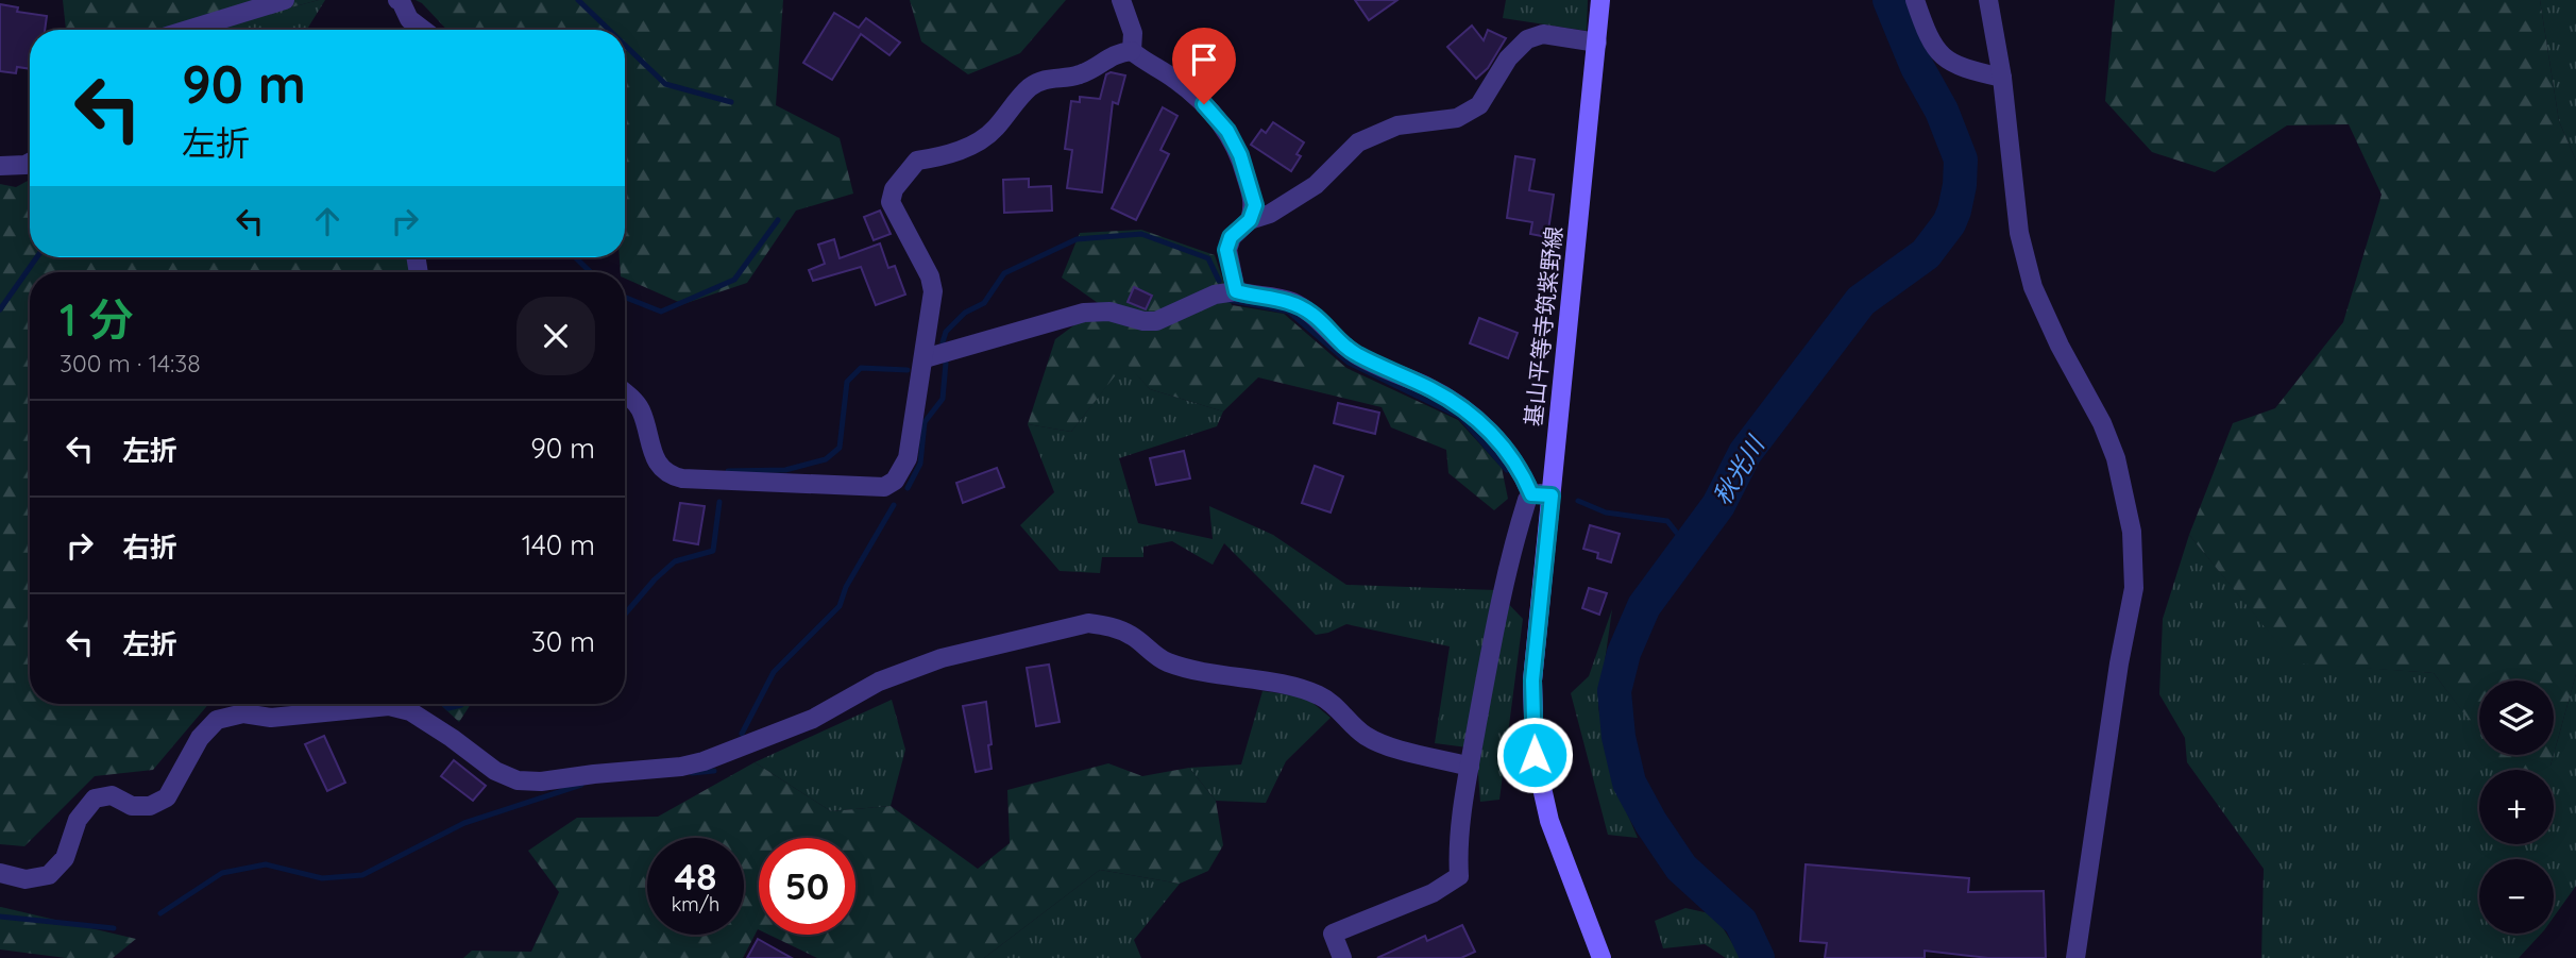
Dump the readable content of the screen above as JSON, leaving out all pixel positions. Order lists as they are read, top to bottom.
{
  "streets": {
    "main road": ["基山平等寺筑紫野線"]
  },
  "water": ["秋光川"],
  "page": {
    "turn": ["90 m", "左折"],
    "heading": ["1 分", "300 m · 14:38"],
    "list": [
      {
        "name": "左折",
        "value": "90 m"
      },
      {
        "name": "右折",
        "value": "140 m"
      },
      {
        "name": "左折",
        "value": "30 m"
      }
    ],
    "map_buttons": ["+", "−"],
    "speed": "48 km/h",
    "limit": "50"
  }
}
